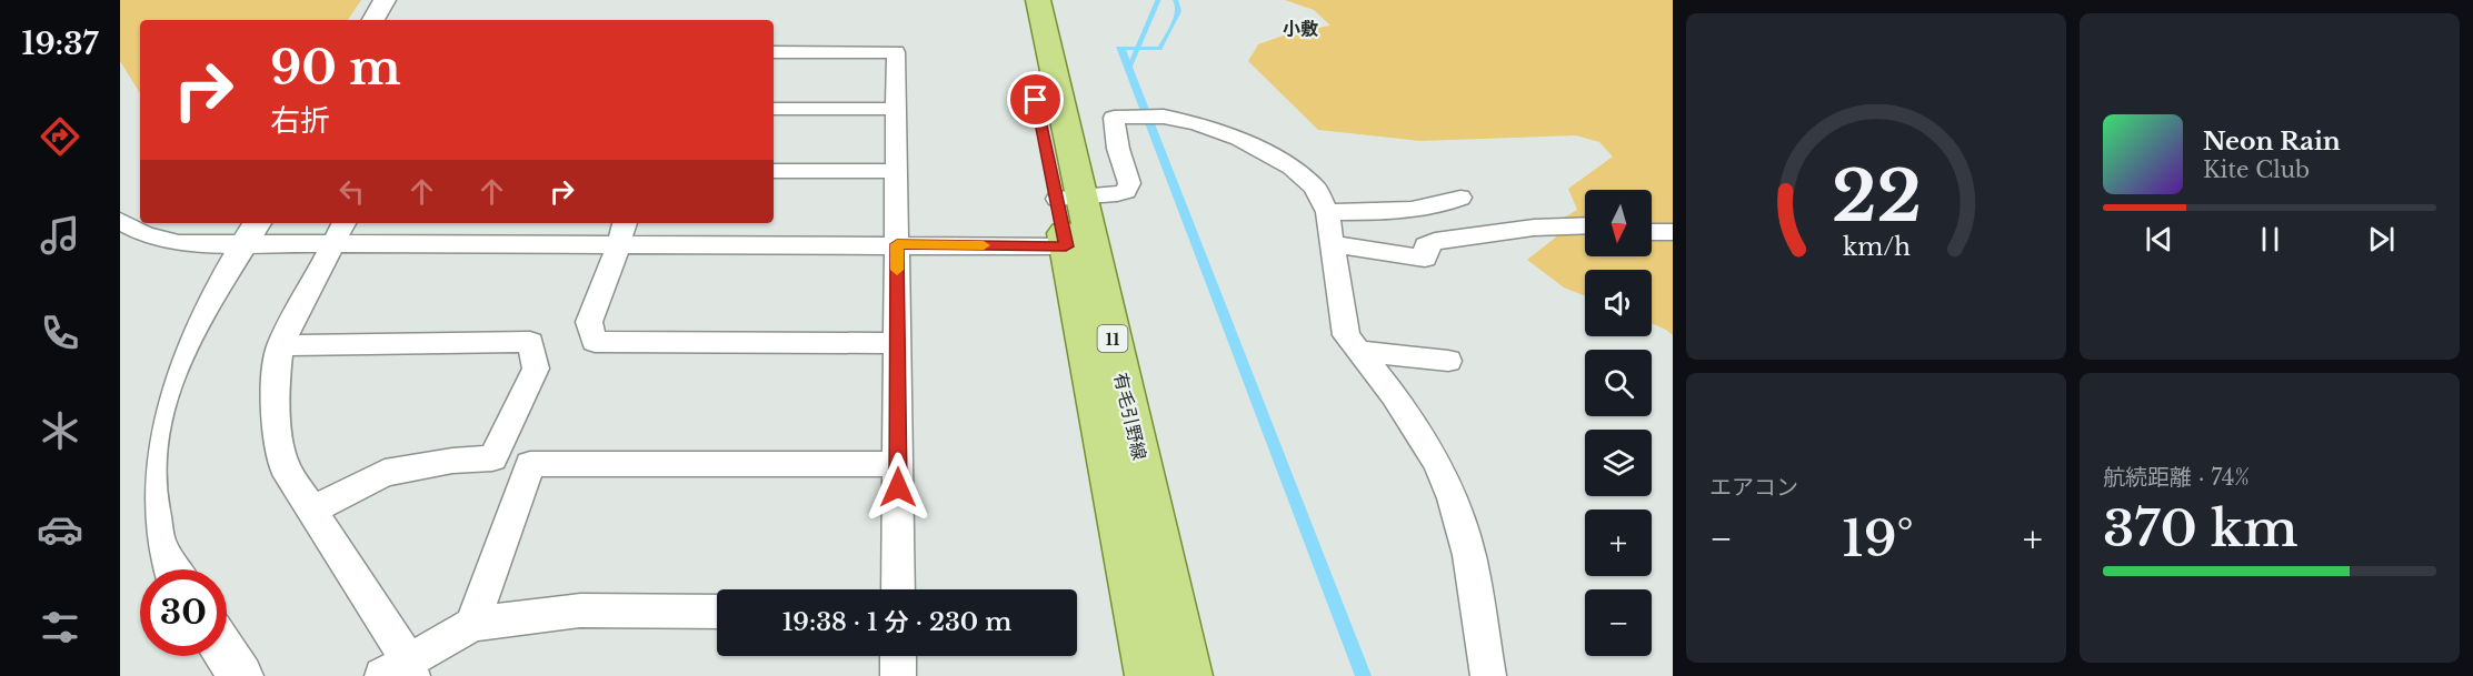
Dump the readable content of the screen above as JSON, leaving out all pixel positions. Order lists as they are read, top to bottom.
{
  "streets": {
    "main road": ["11", "有毛引野線"]
  },
  "districts": ["小敷"],
  "north": "bottom",
  "page": {
    "tabs": "19:37",
    "turn": ["90 m", "右折"],
    "song": ["Neon Rain", "Kite Club"],
    "map_buttons": ["+", "−"],
    "tile": [
      "エアコン",
      ["航続距離 · 74%", "370 km"]
    ],
    "heat": ["−", "19°", "+"],
    "limit": "30",
    "trip": "19:38 · 1 分 · 230 m",
    "gauge": ["22", "km/h"]
  }
}
